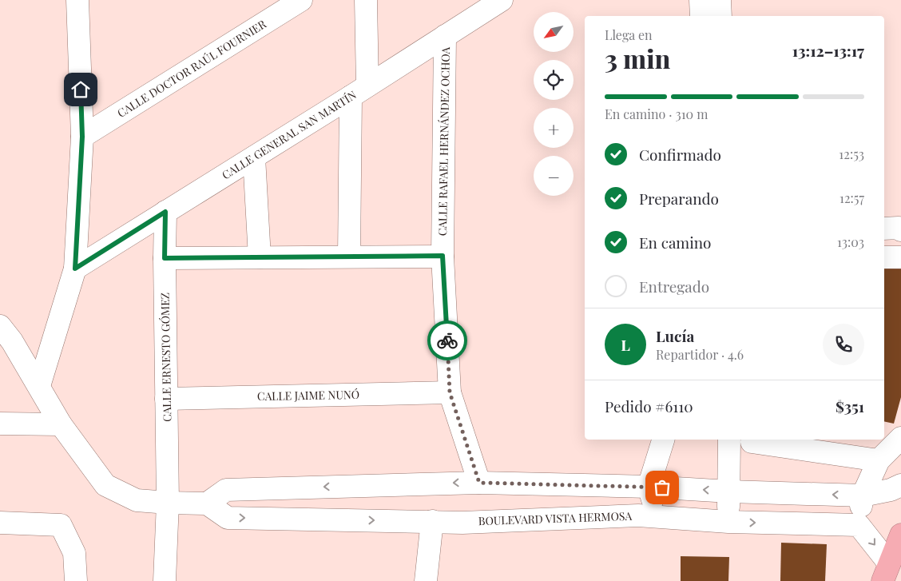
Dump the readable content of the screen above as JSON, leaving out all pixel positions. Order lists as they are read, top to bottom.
{
  "streets": {
    "street": [
      "CALLE DOCTOR RAÚL FOURNIER",
      "CALLE GENERAL SAN MARTÍN",
      "CALLE RAFAEL HERNÁNDEZ OCHOA",
      "CALLE ERNESTO GÓMEZ",
      "CALLE JAIME NUNÓ",
      "BOULEVARD VISTA HERMOSA"
    ]
  },
  "crossings": [
    ["CALLE GENERAL SAN MARTÍN", "CALLE RAFAEL HERNÁNDEZ OCHOA"],
    ["CALLE GENERAL SAN MARTÍN", "CALLE ERNESTO GÓMEZ"],
    ["CALLE RAFAEL HERNÁNDEZ OCHOA", "CALLE JAIME NUNÓ"],
    ["CALLE ERNESTO GÓMEZ", "CALLE JAIME NUNÓ"]
  ],
  "north": "bottom left",
  "page": {
    "map_buttons": ["+", "−"],
    "heading": ["3 min", "Llega en", "13:12–13:17"],
    "panel": [
      "Lucía",
      "Repartidor · 4.6",
      "Pedido #6110",
      "$351"
    ],
    "bar": "En camino · 310 m",
    "list": [
      ["Confirmado", "12:53"],
      ["Preparando", "12:57"],
      ["En camino", "13:03"],
      "Entregado"
    ],
    "round": "L"
  }
}
